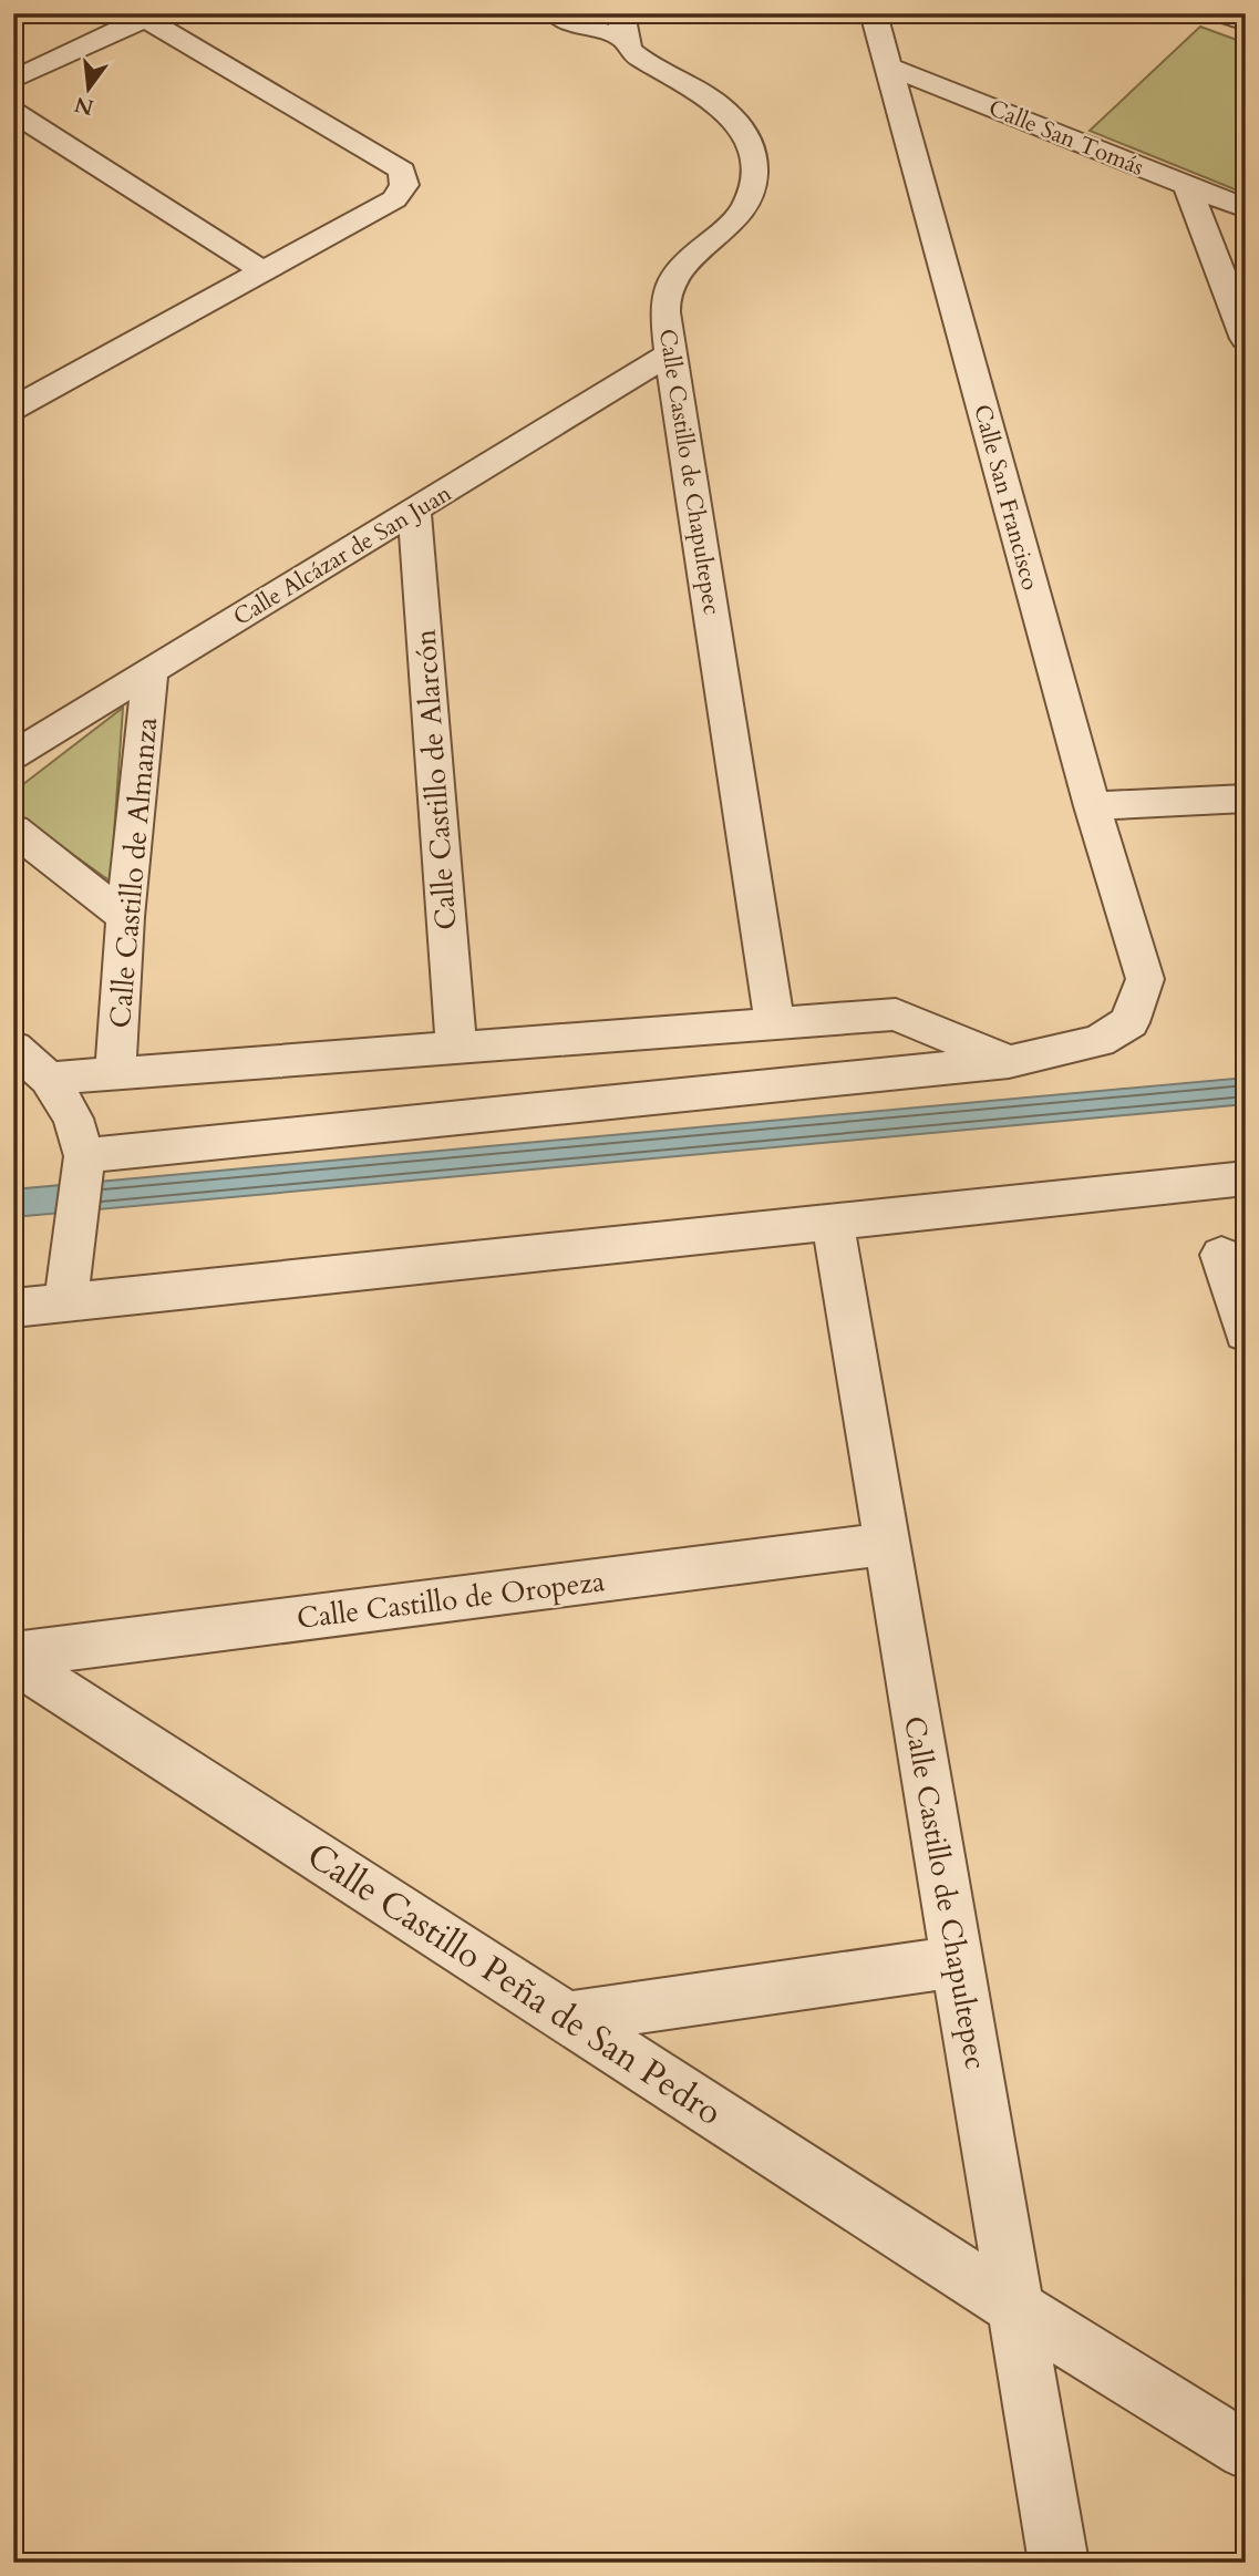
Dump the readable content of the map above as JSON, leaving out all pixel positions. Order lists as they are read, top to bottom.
{
  "streets": {
    "street": [
      "Calle San Tomás",
      "Calle Castillo de Chapultepec",
      "Calle San Francisco",
      "Calle Alcázar de San Juan",
      "Calle Castillo de Alarcón",
      "Calle Castillo de Almanza",
      "Calle Castillo de Oropeza",
      "Calle Castillo Peña de San Pedro"
    ]
  },
  "crossings": [
    ["Calle San Tomás", "Calle San Francisco"],
    ["Calle Castillo de Chapultepec", "Calle Alcázar de San Juan"],
    ["Calle Castillo de Chapultepec", "Calle Castillo de Oropeza"],
    ["Calle Castillo de Chapultepec", "Calle Castillo Peña de San Pedro"],
    ["Calle Alcázar de San Juan", "Calle Castillo de Alarcón"],
    ["Calle Alcázar de San Juan", "Calle Castillo de Almanza"],
    ["Calle Castillo de Oropeza", "Calle Castillo Peña de San Pedro"]
  ],
  "north": "bottom"
}
